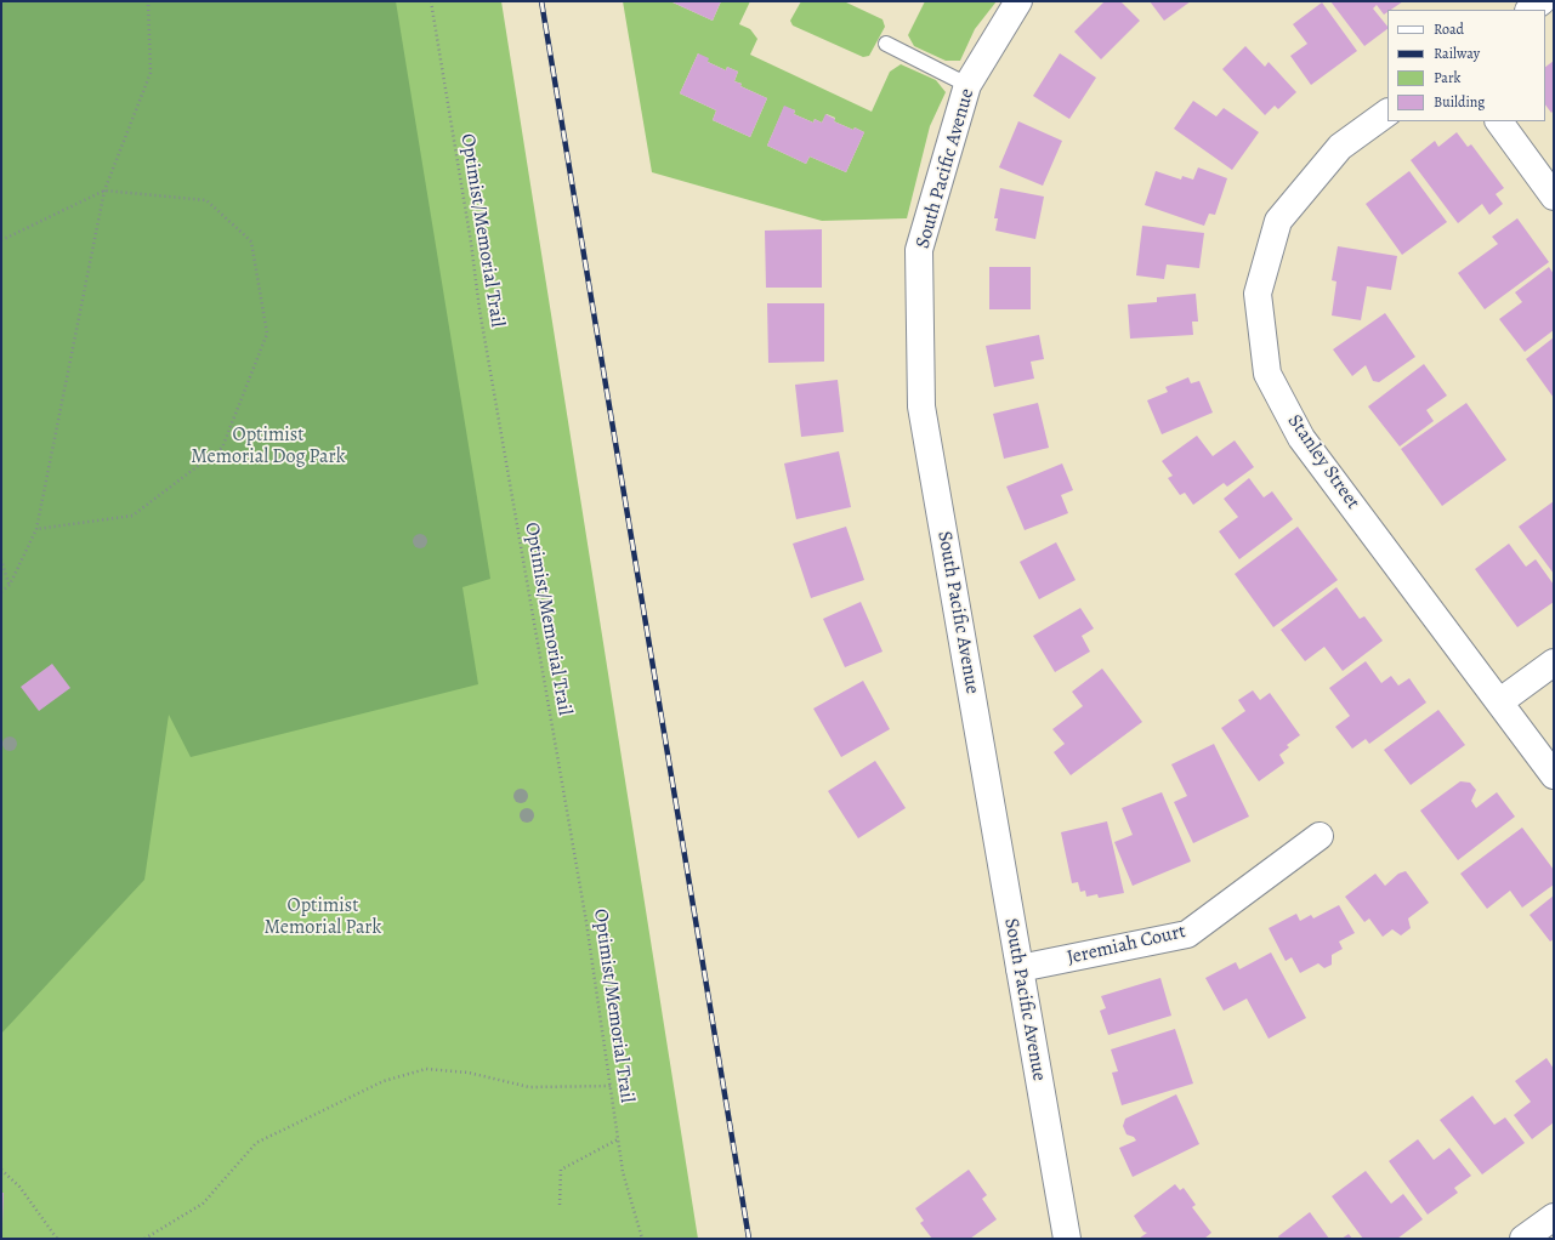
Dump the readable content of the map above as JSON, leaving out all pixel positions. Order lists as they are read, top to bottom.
{
  "streets": {
    "street": ["South Pacific Avenue", "Stanley Street", "Jeremiah Court"],
    "path": ["Optimist/Memorial Trail"]
  },
  "crossings": [
    ["South Pacific Avenue", "Jeremiah Court"]
  ],
  "parks": ["Optimist Memorial Dog Park", "Optimist Memorial Park"],
  "legend": [
    "Road",
    "Railway",
    "Park",
    "Building"
  ]
}
